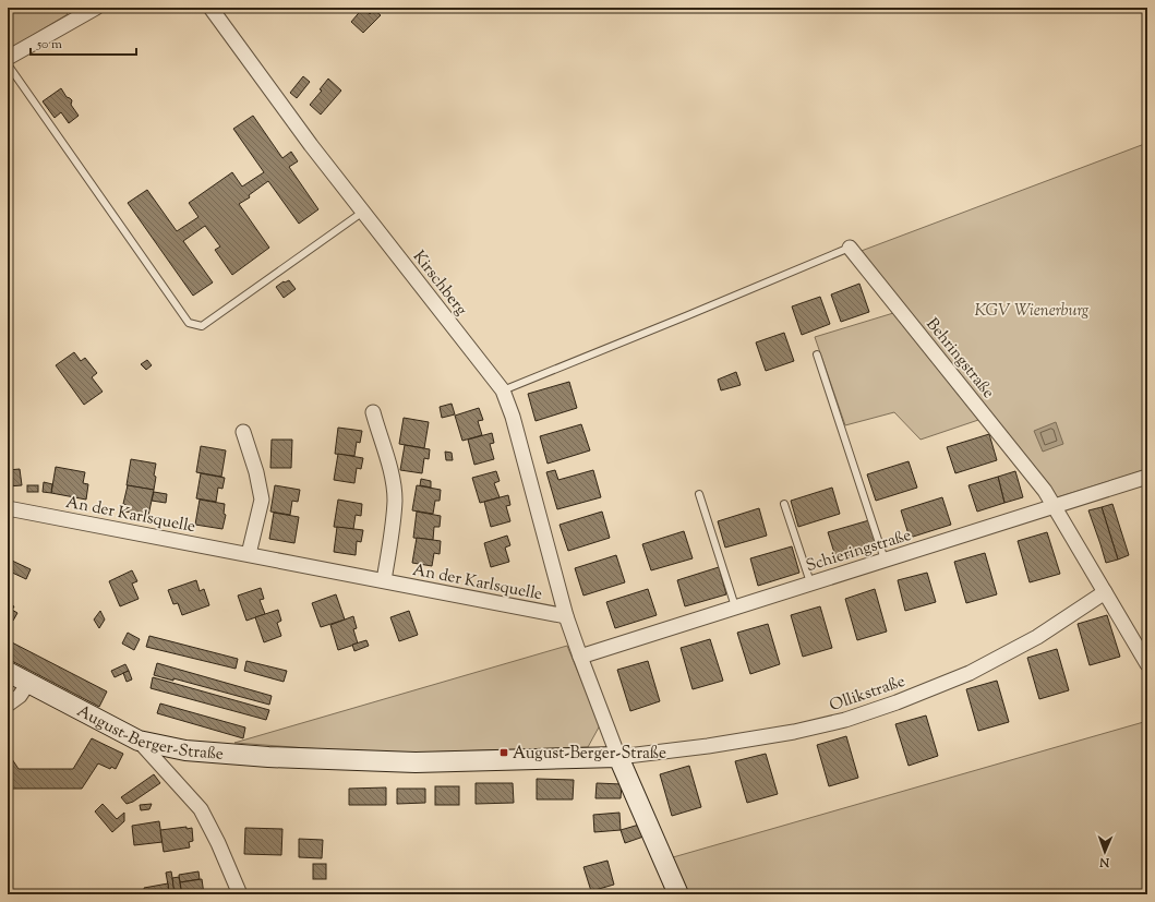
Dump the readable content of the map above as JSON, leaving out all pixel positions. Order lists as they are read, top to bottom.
{
  "streets": {
    "street": [
      "Kirschberg",
      "Behringstraße",
      "An der Karlsquelle",
      "Schieringstraße",
      "Ollikstraße",
      "August-Berger-Straße"
    ]
  },
  "crossings": [
    ["Kirschberg", "An der Karlsquelle"],
    ["Kirschberg", "Schieringstraße"],
    ["Kirschberg", "Ollikstraße"],
    ["Kirschberg", "August-Berger-Straße"],
    ["Behringstraße", "Schieringstraße"],
    ["Ollikstraße", "August-Berger-Straße"]
  ],
  "parks": ["KGV Wienerburg"],
  "places": {
    "transit": ["August-Berger-Straße"]
  },
  "scale_bar": "50 m",
  "north": "bottom"
}
